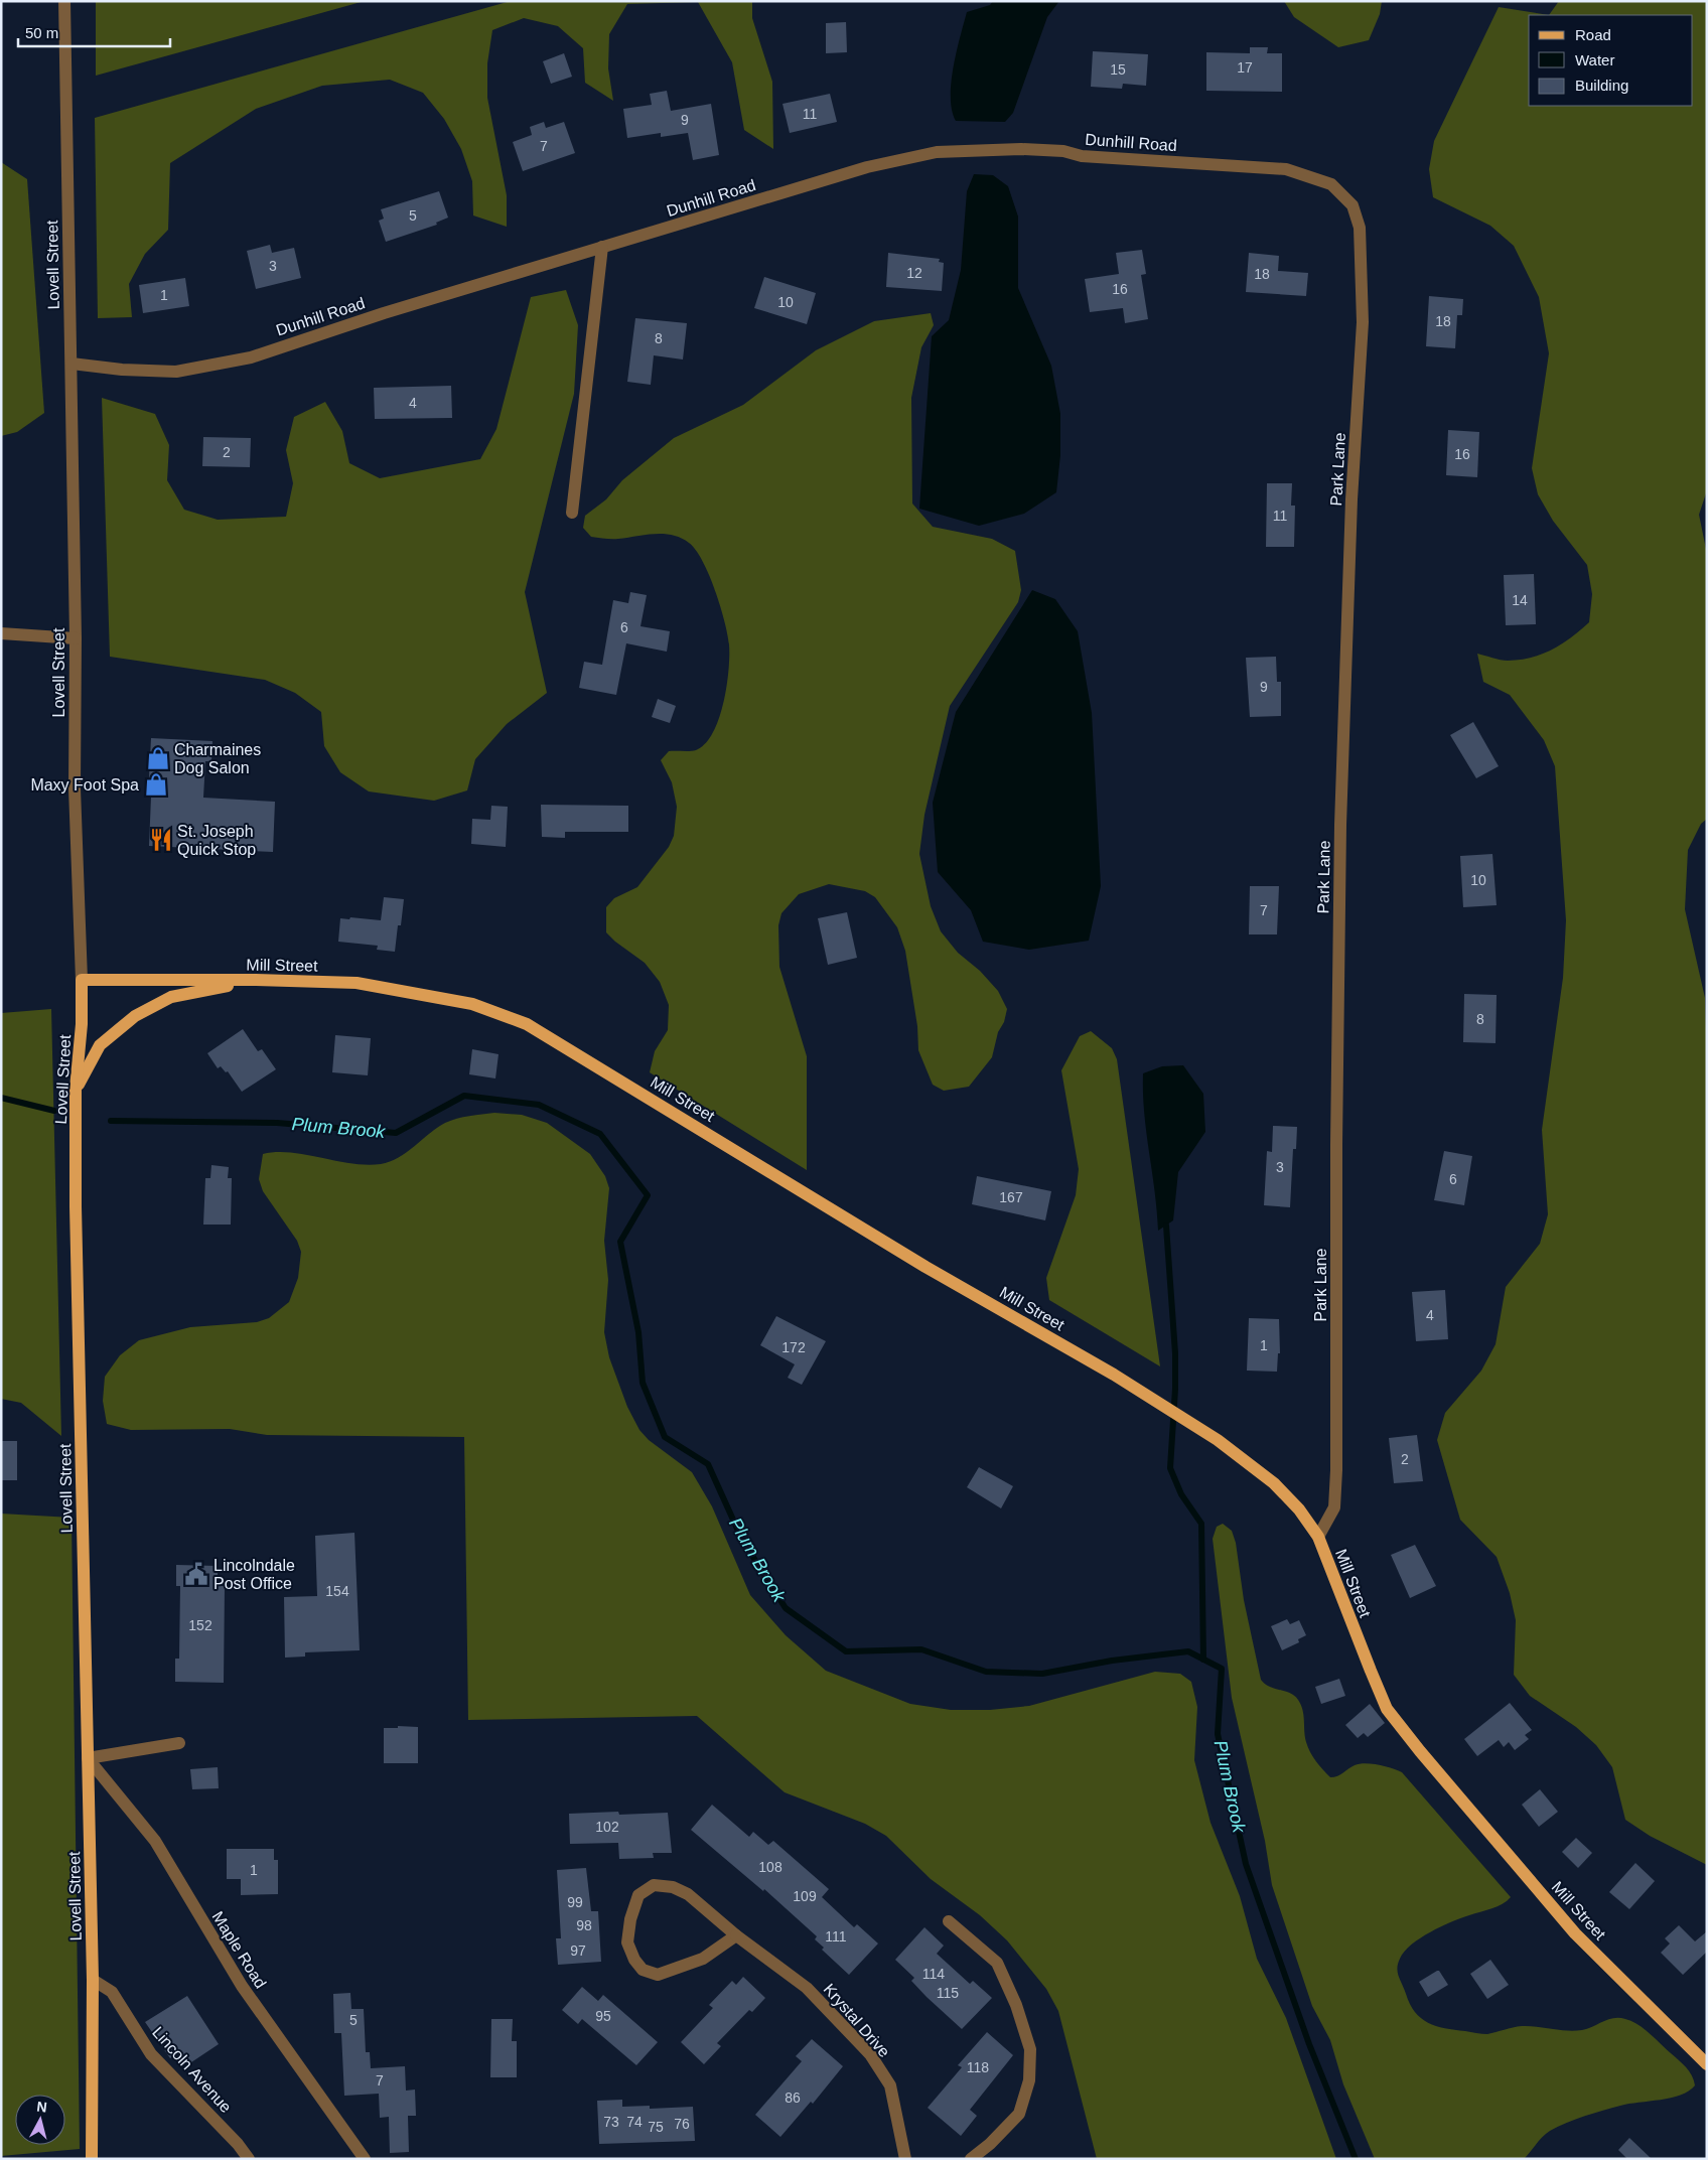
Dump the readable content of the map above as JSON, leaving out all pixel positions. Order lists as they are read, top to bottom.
{
  "streets": {
    "main road": ["Lovell Street", "Mill Street"],
    "street": [
      "Dunhill Road",
      "Park Lane",
      "Maple Road",
      "Krystal Drive",
      "Lincoln Avenue"
    ]
  },
  "crossings": [
    ["Dunhill Road", "Lovell Street"],
    ["Dunhill Road", "Park Lane"],
    ["Lovell Street", "Mill Street"],
    ["Lovell Street", "Maple Road"],
    ["Lovell Street", "Lincoln Avenue"],
    ["Park Lane", "Mill Street"]
  ],
  "water": ["Plum Brook"],
  "places": {
    "shop": ["Charmaines Dog Salon", "Maxy Foot Spa"],
    "restaurant": ["St. Joseph Quick Stop"],
    "public building": ["Lincolndale Post Office"]
  },
  "house_numbers": [
    "17",
    "15",
    "11",
    "9",
    "7",
    "5",
    "3",
    "12",
    "18",
    "16",
    "1",
    "10",
    "18",
    "8",
    "4",
    "2",
    "16",
    "11",
    "14",
    "6",
    "9",
    "10",
    "7",
    "8",
    "3",
    "6",
    "167",
    "4",
    "1",
    "172",
    "2",
    "154",
    "152",
    "102",
    "108",
    "1",
    "109",
    "99",
    "98",
    "111",
    "97",
    "114",
    "115",
    "95",
    "5",
    "118",
    "7",
    "86",
    "73",
    "74",
    "76",
    "75"
  ],
  "legend": ["Road", "Water", "Building"],
  "scale_bar": "50 m",
  "north": "top"
}
